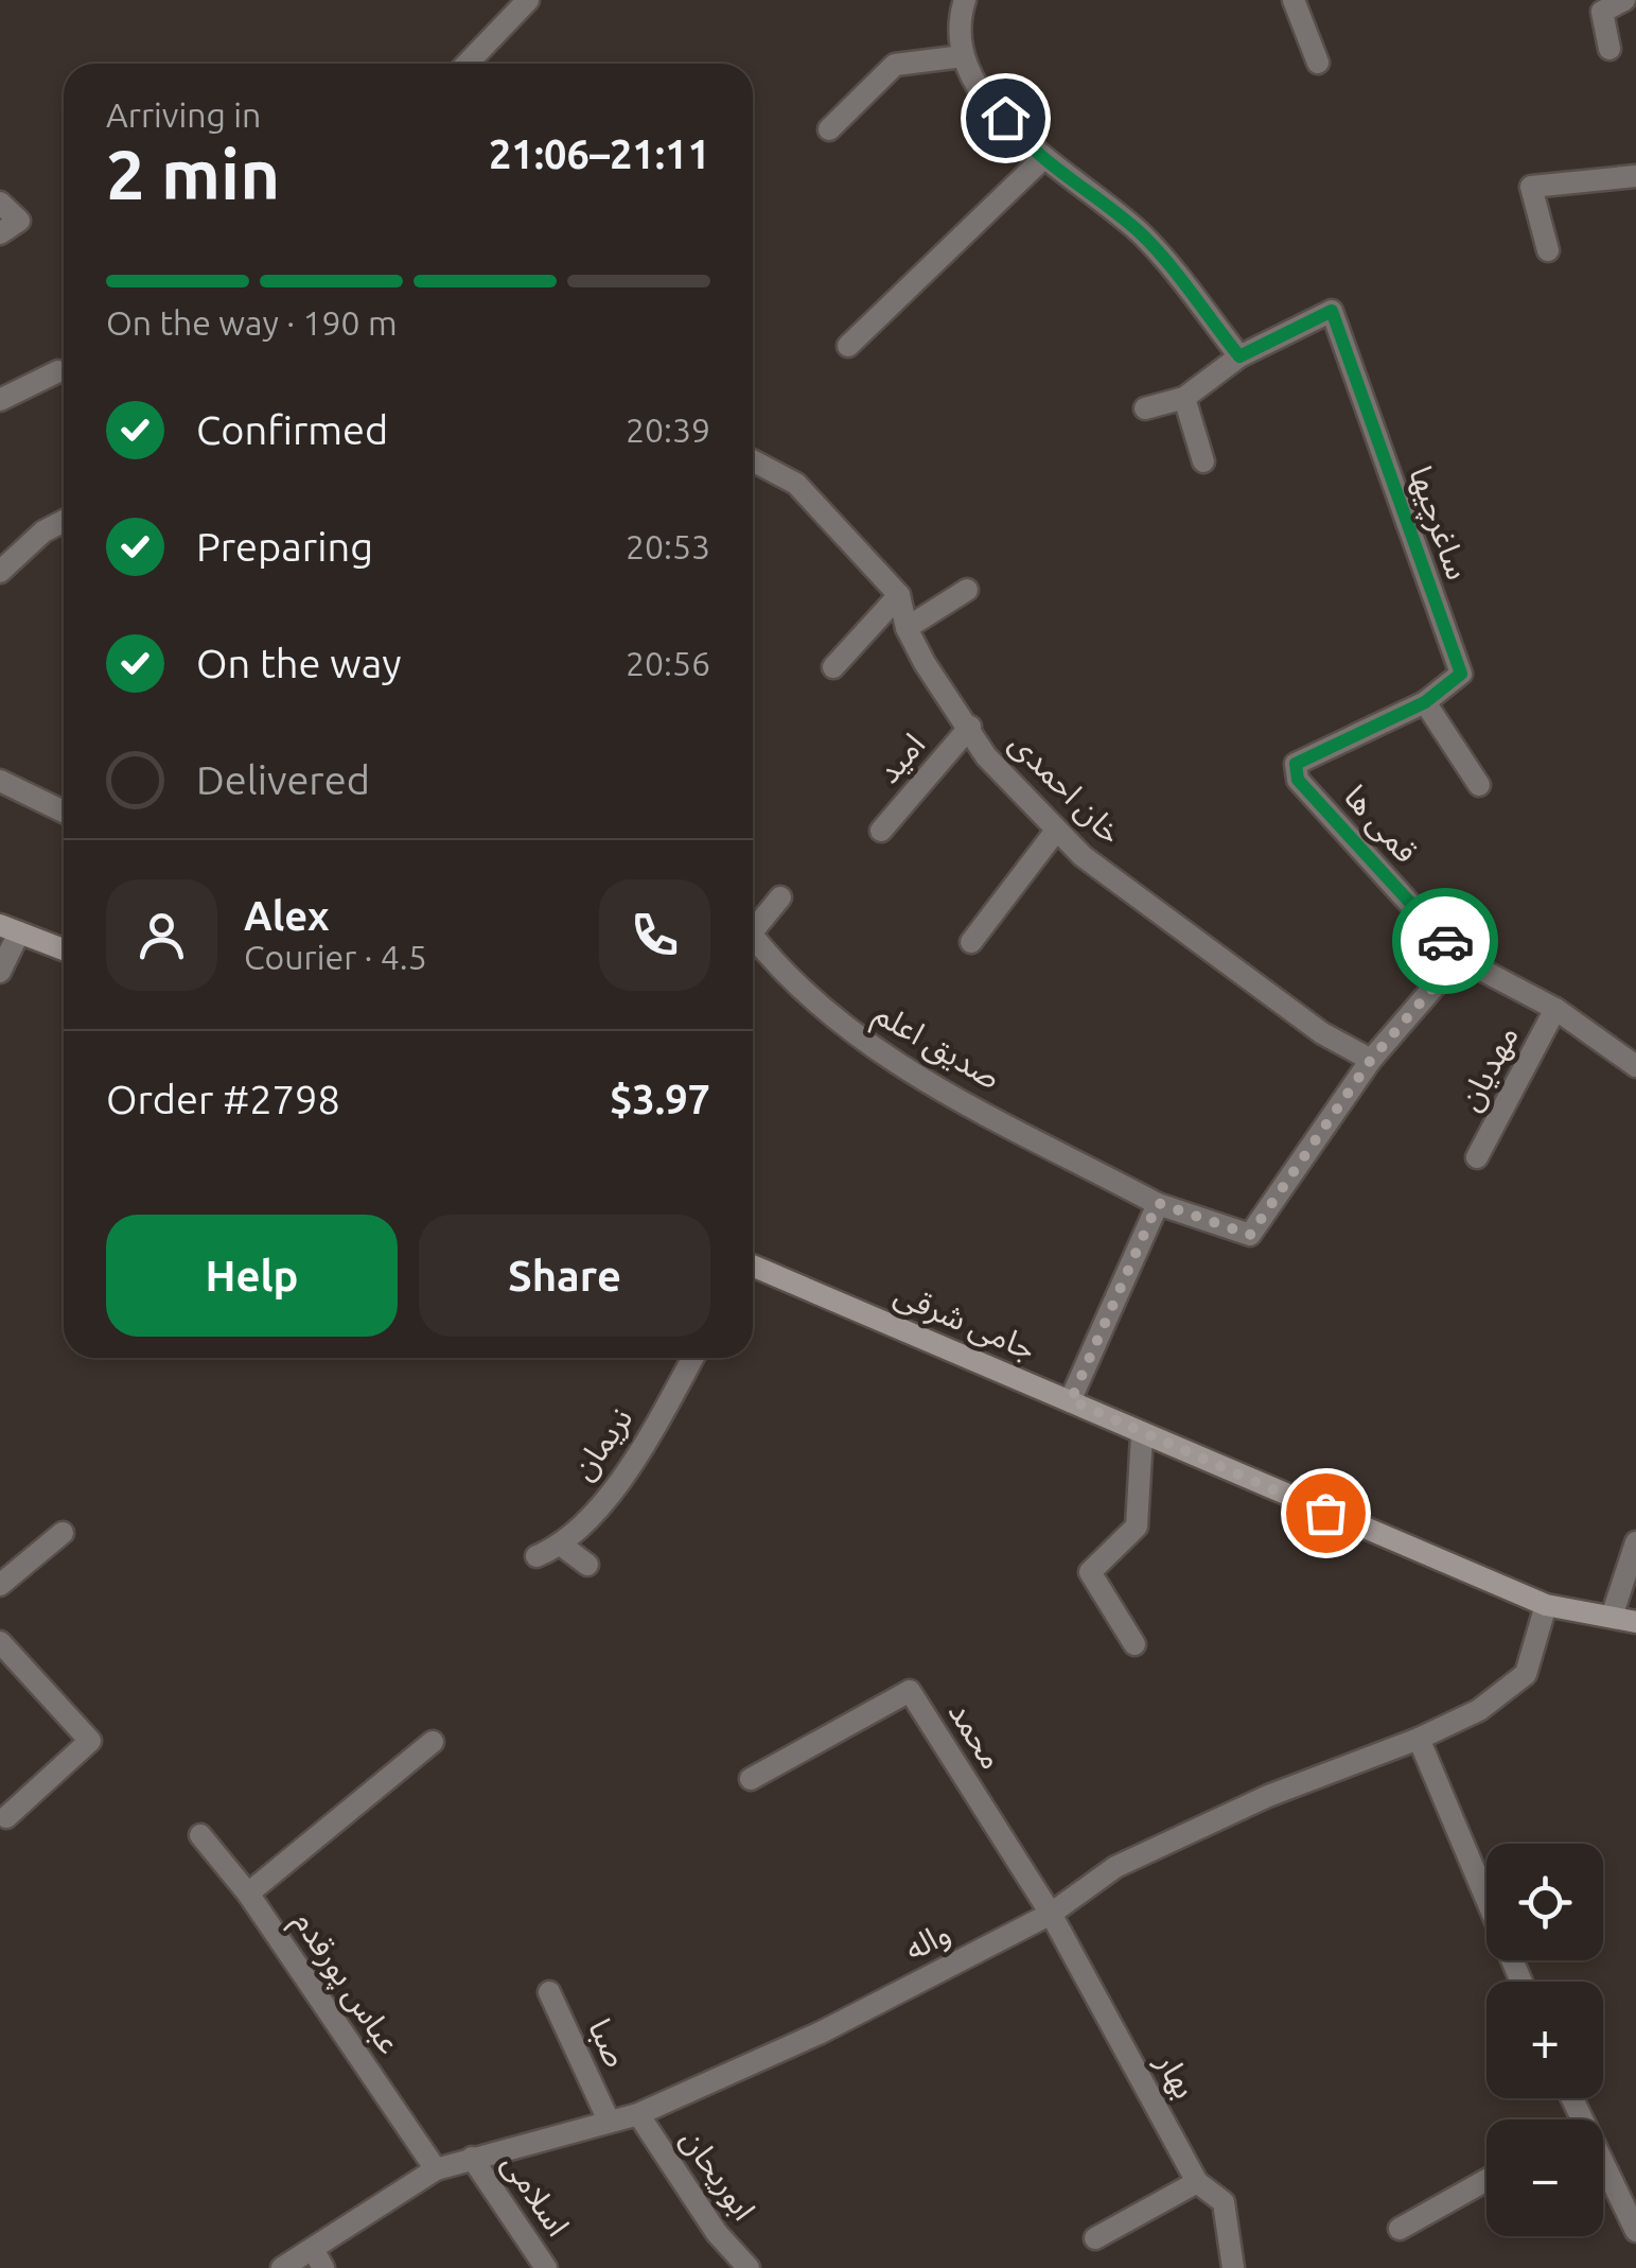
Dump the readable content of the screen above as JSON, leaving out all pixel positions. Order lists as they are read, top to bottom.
{
  "streets": {
    "street": [
      "ساغرچیها",
      "امید",
      "خان احمدی",
      "قمی ها",
      "صدیق اعلم",
      "مهدیان",
      "جامی شرقی",
      "نریمان",
      "محمد",
      "واله",
      "عباس پورقدم",
      "صبا",
      "بهار",
      "ابوریحان",
      "اسلامی"
    ]
  },
  "crossings": [
    ["ساغرچیها", "قمی ها"],
    ["امید", "خان احمدی"],
    ["خان احمدی", "صدیق اعلم"],
    ["قمی ها", "صدیق اعلم"],
    ["قمی ها", "مهدیان"],
    ["جامی شرقی", "واله"],
    ["محمد", "واله"],
    ["محمد", "بهار"],
    ["واله", "عباس پورقدم"],
    ["واله", "صبا"],
    ["واله", "بهار"],
    ["واله", "ابوریحان"],
    ["واله", "اسلامی"]
  ],
  "page": {
    "heading": ["2 min", "Arriving in", "21:06–21:11"],
    "panel": [
      "Alex",
      "Courier · 4.5",
      "Order #2798",
      "$3.97"
    ],
    "bar": "On the way · 190 m",
    "list": [
      ["Confirmed", "20:39"],
      ["Preparing", "20:53"],
      ["On the way", "20:56"],
      "Delivered"
    ],
    "buttons": ["Help", "Share"],
    "map_buttons": ["+", "−"]
  }
}
